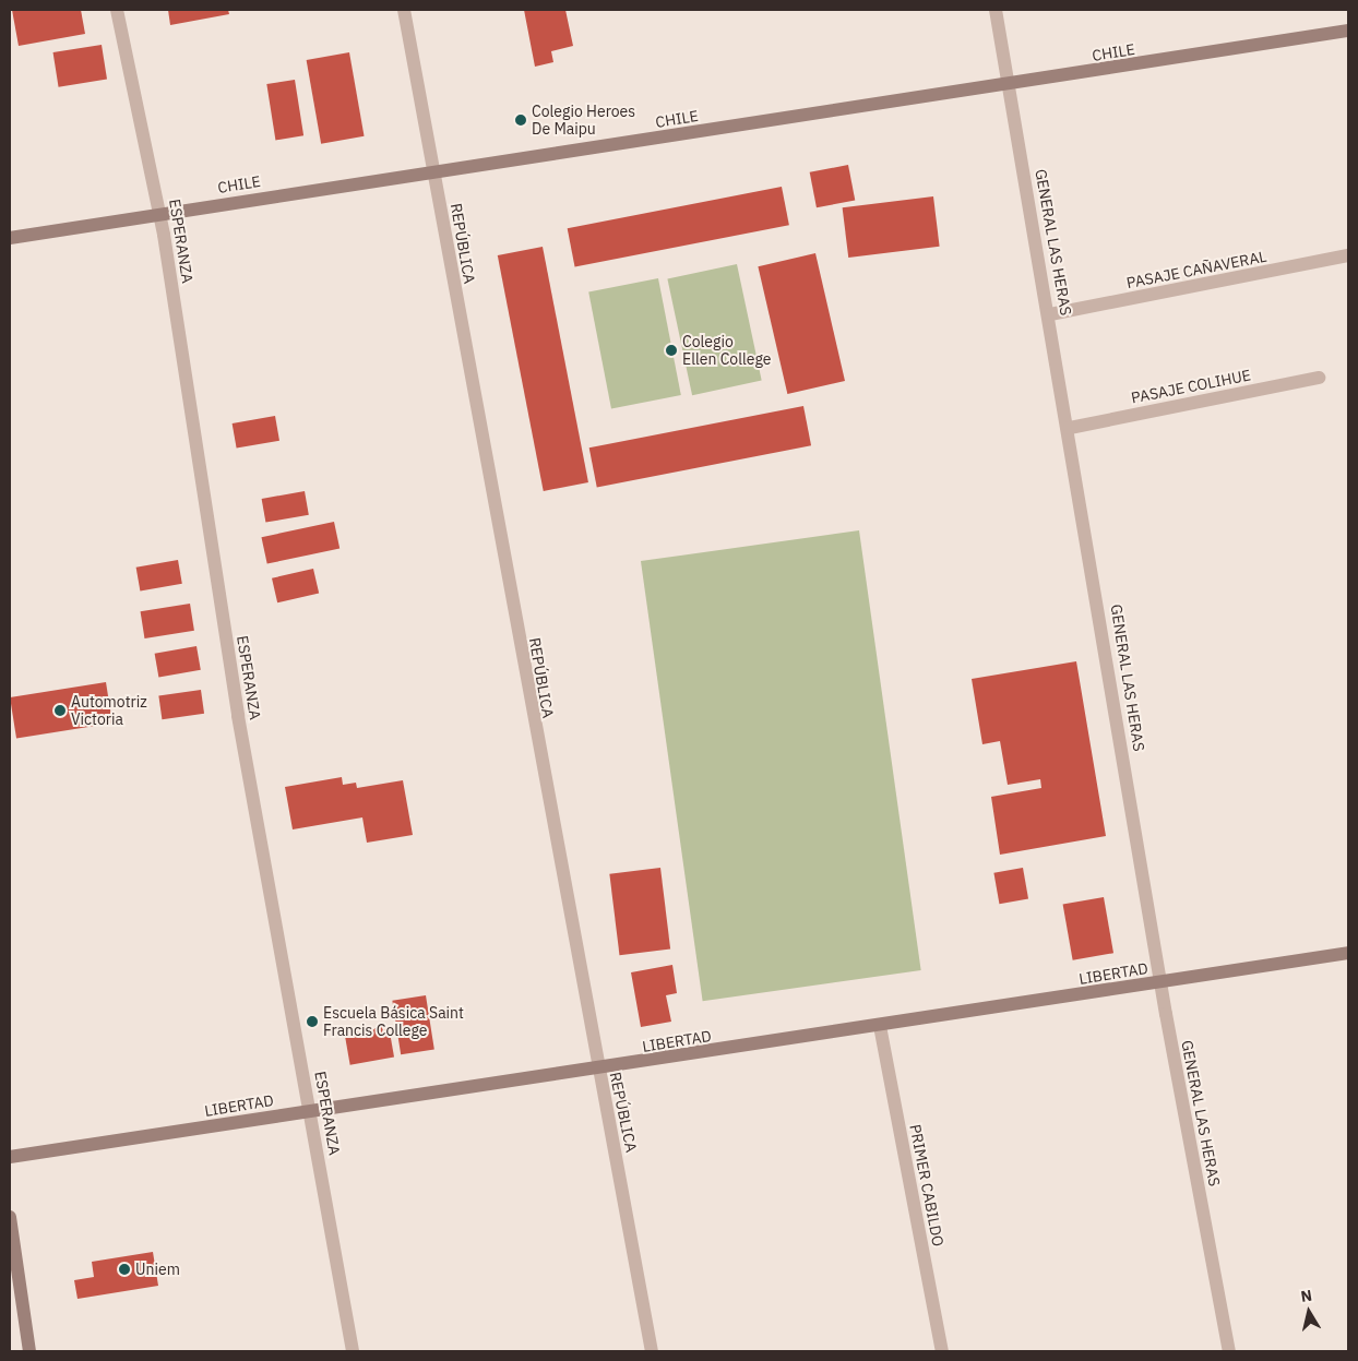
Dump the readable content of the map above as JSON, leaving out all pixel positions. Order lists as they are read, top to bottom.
{
  "streets": {
    "street": [
      "CHILE",
      "ESPERANZA",
      "GENERAL LAS HERAS",
      "REPÚBLICA",
      "PASAJE CAÑAVERAL",
      "PASAJE COLIHUE",
      "LIBERTAD",
      "PRIMER CABILDO"
    ]
  },
  "crossings": [
    ["CHILE", "ESPERANZA"],
    ["CHILE", "GENERAL LAS HERAS"],
    ["CHILE", "REPÚBLICA"],
    ["ESPERANZA", "LIBERTAD"],
    ["GENERAL LAS HERAS", "PASAJE CAÑAVERAL"],
    ["GENERAL LAS HERAS", "PASAJE COLIHUE"],
    ["GENERAL LAS HERAS", "LIBERTAD"],
    ["REPÚBLICA", "LIBERTAD"],
    ["LIBERTAD", "PRIMER CABILDO"]
  ],
  "places": [
    "Colegio Heroes De Maipu",
    "Colegio Ellen College",
    "Automotriz Victoria",
    "Escuela Básica Saint Francis College",
    "Uniem"
  ],
  "north": "top"
}
